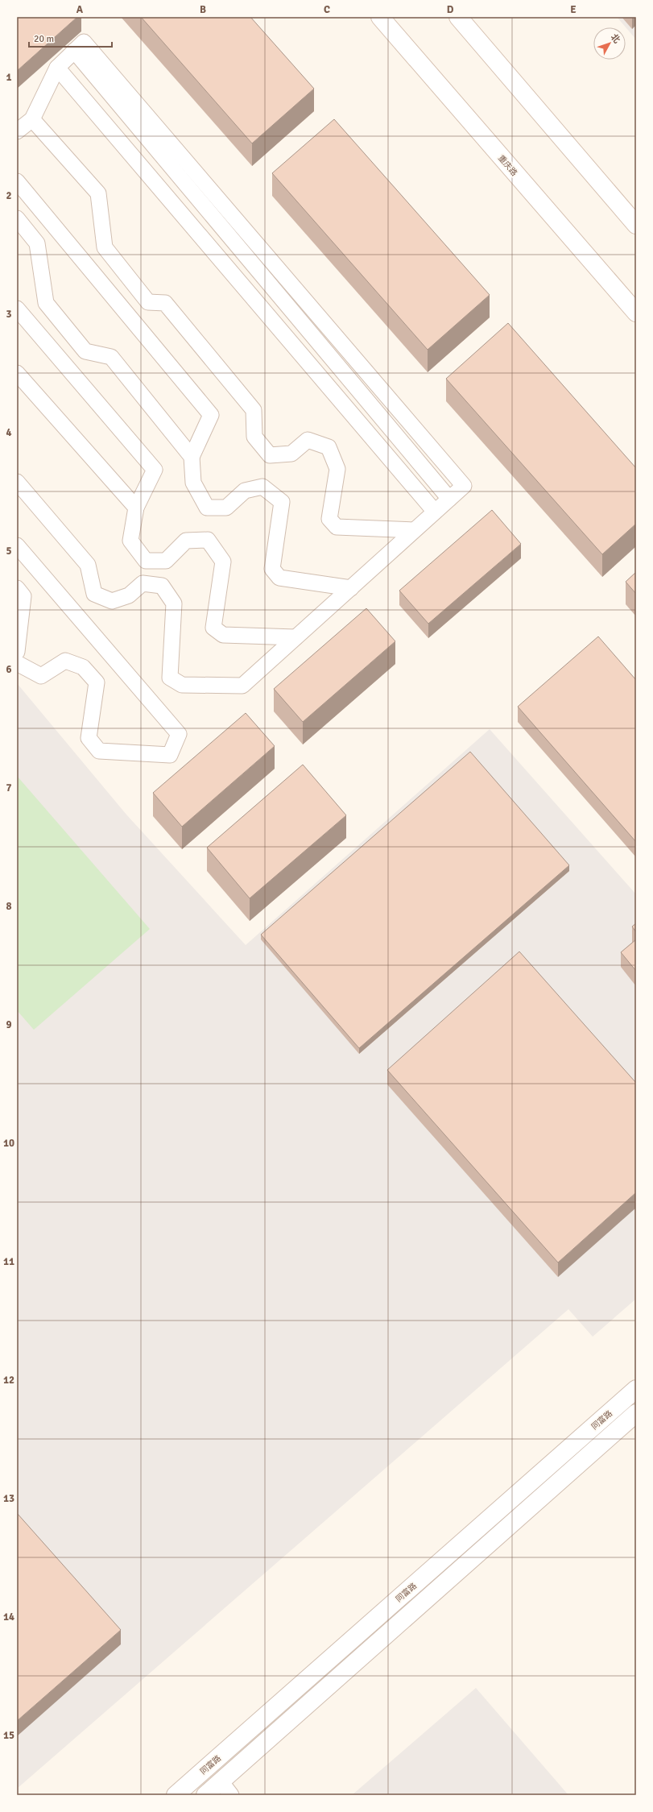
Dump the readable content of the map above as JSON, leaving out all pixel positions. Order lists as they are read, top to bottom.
{
  "streets": {
    "street": ["重庆路", "同富路"]
  },
  "scale_bar": "20 m",
  "north": "top right",
  "grid": {
    "columns": [
      "A",
      "B",
      "C",
      "D",
      "E"
    ],
    "rows": [
      "1",
      "2",
      "3",
      "4",
      "5",
      "6",
      "7",
      "8",
      "9",
      "10",
      "11",
      "12",
      "13",
      "14",
      "15"
    ]
  }
}
